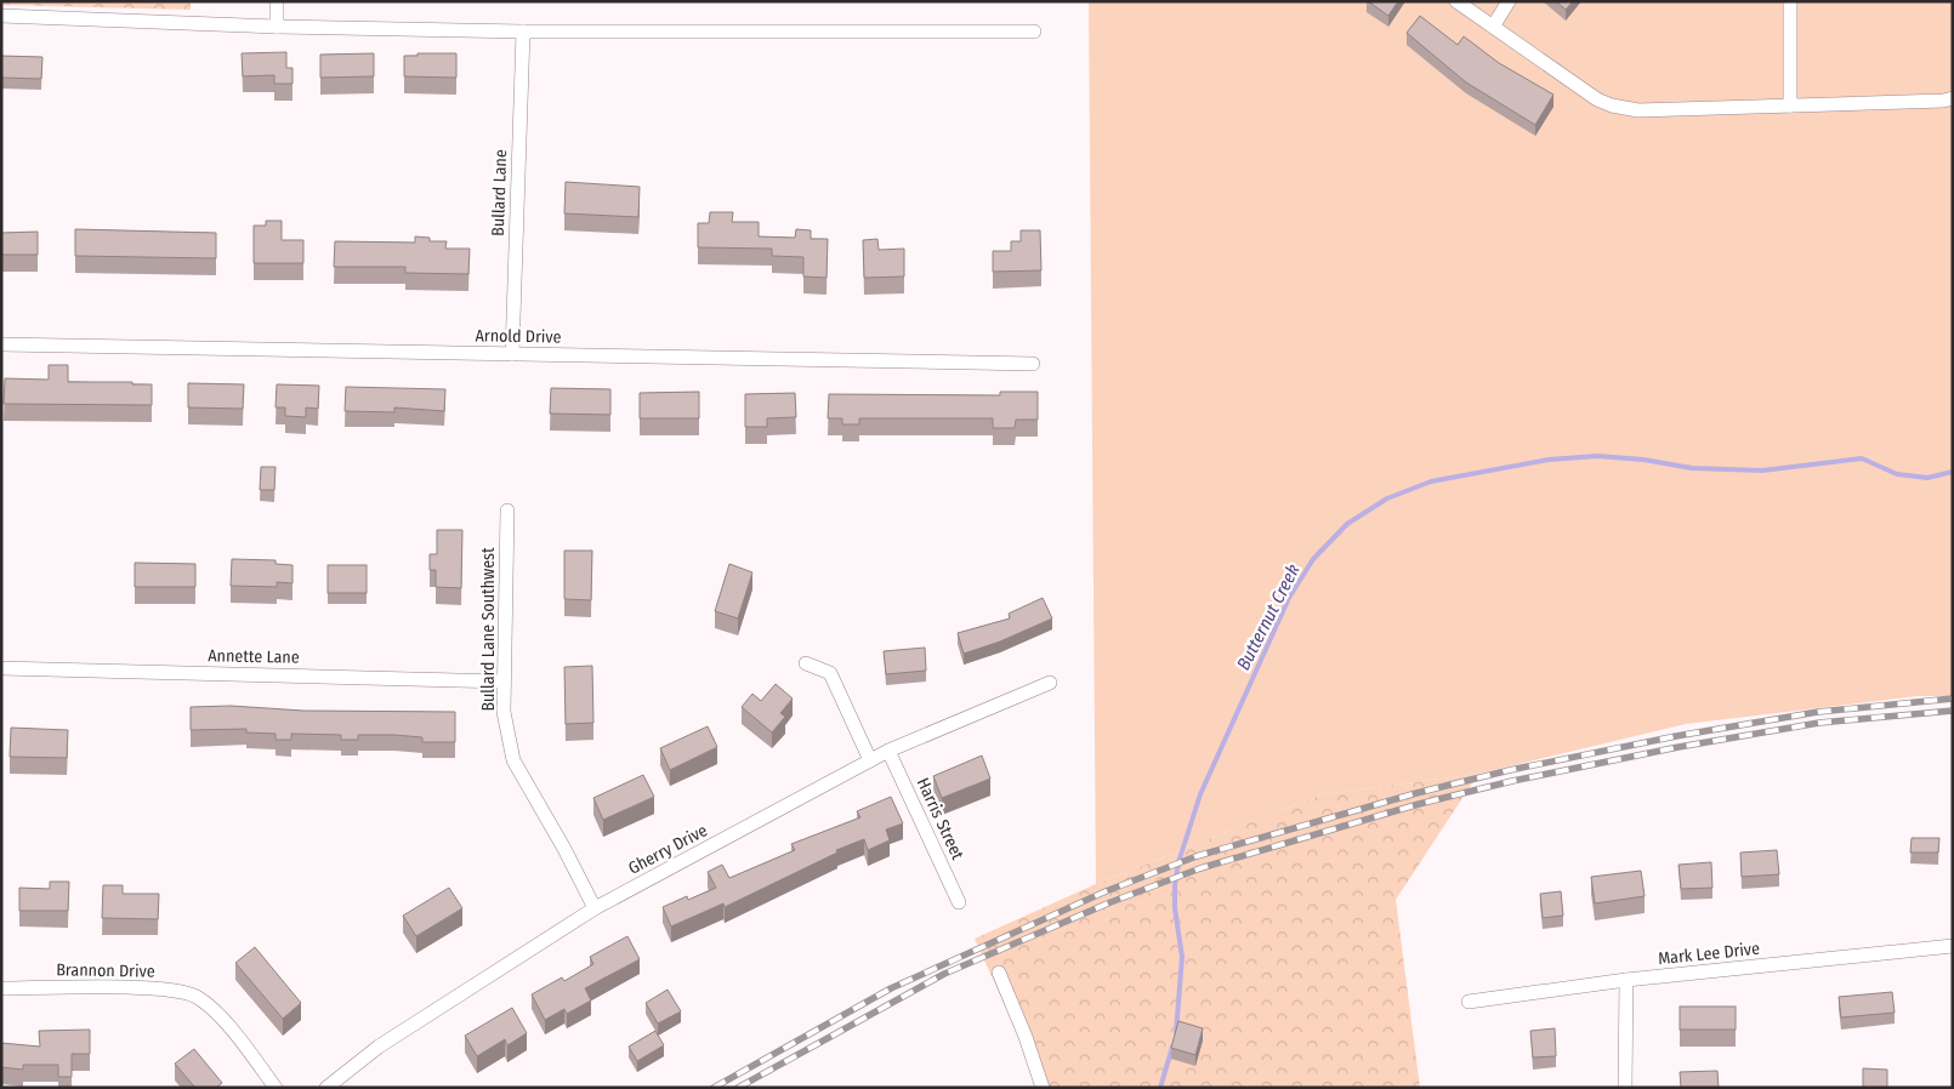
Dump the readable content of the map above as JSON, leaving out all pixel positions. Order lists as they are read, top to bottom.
{
  "streets": {
    "street": [
      "Bullard Lane",
      "Arnold Drive",
      "Bullard Lane Southwest",
      "Annette Lane",
      "Harris Street",
      "Gherry Drive",
      "Mark Lee Drive",
      "Brannon Drive"
    ]
  },
  "crossings": [
    ["Bullard Lane", "Arnold Drive"],
    ["Bullard Lane Southwest", "Annette Lane"],
    ["Bullard Lane Southwest", "Gherry Drive"],
    ["Harris Street", "Gherry Drive"]
  ],
  "water": ["Butternut Creek"]
}
